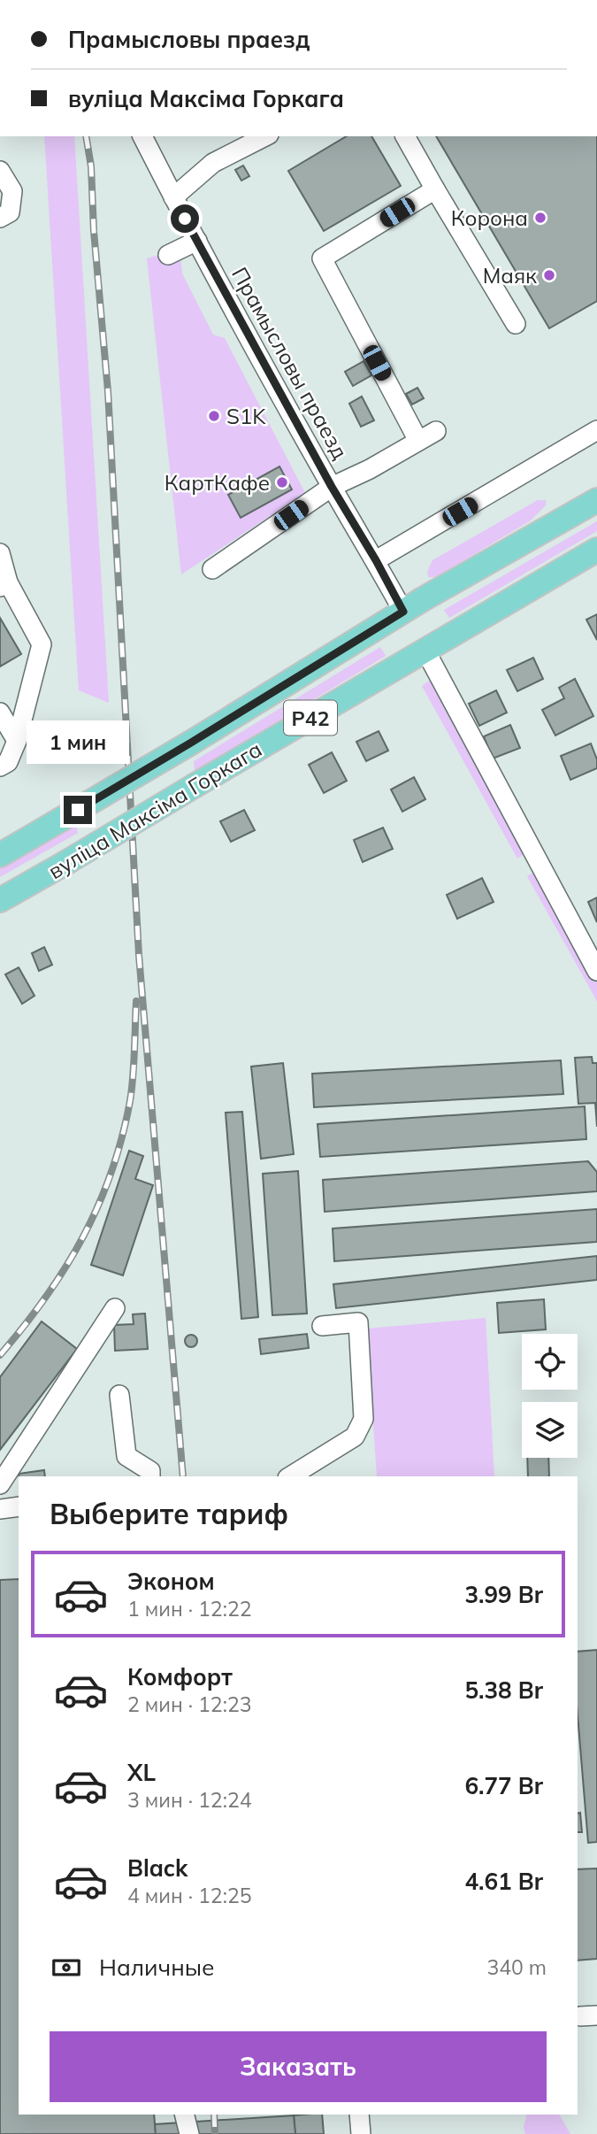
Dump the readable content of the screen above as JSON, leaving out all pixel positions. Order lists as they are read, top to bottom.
{
  "streets": {
    "main road": ["Р42", "вуліца Максіма Горкага"],
    "street": ["Прамысловы праезд"]
  },
  "crossings": [
    ["Прамысловы праезд", "вуліца Максіма Горкага"]
  ],
  "places": [
    "Корона",
    "Маяк",
    "S1K",
    "КартКафе"
  ],
  "page": {
    "banner": ["Прамысловы праезд", "вуліца Максіма Горкага"],
    "bubble": "1 мин",
    "heading": "Выберите тариф",
    "list": [
      {
        "name": "Эконом",
        "note": "1 мин · 12:22",
        "value": "3.99 Br"
      },
      {
        "name": "Комфорт",
        "note": "2 мин · 12:23",
        "value": "5.38 Br"
      },
      {
        "name": "XL",
        "note": "3 мин · 12:24",
        "value": "6.77 Br"
      },
      {
        "name": "Black",
        "note": "4 мин · 12:25",
        "value": "4.61 Br"
      }
    ],
    "pay": ["Наличные", "340 m"],
    "buttons": "Заказать"
  }
}
